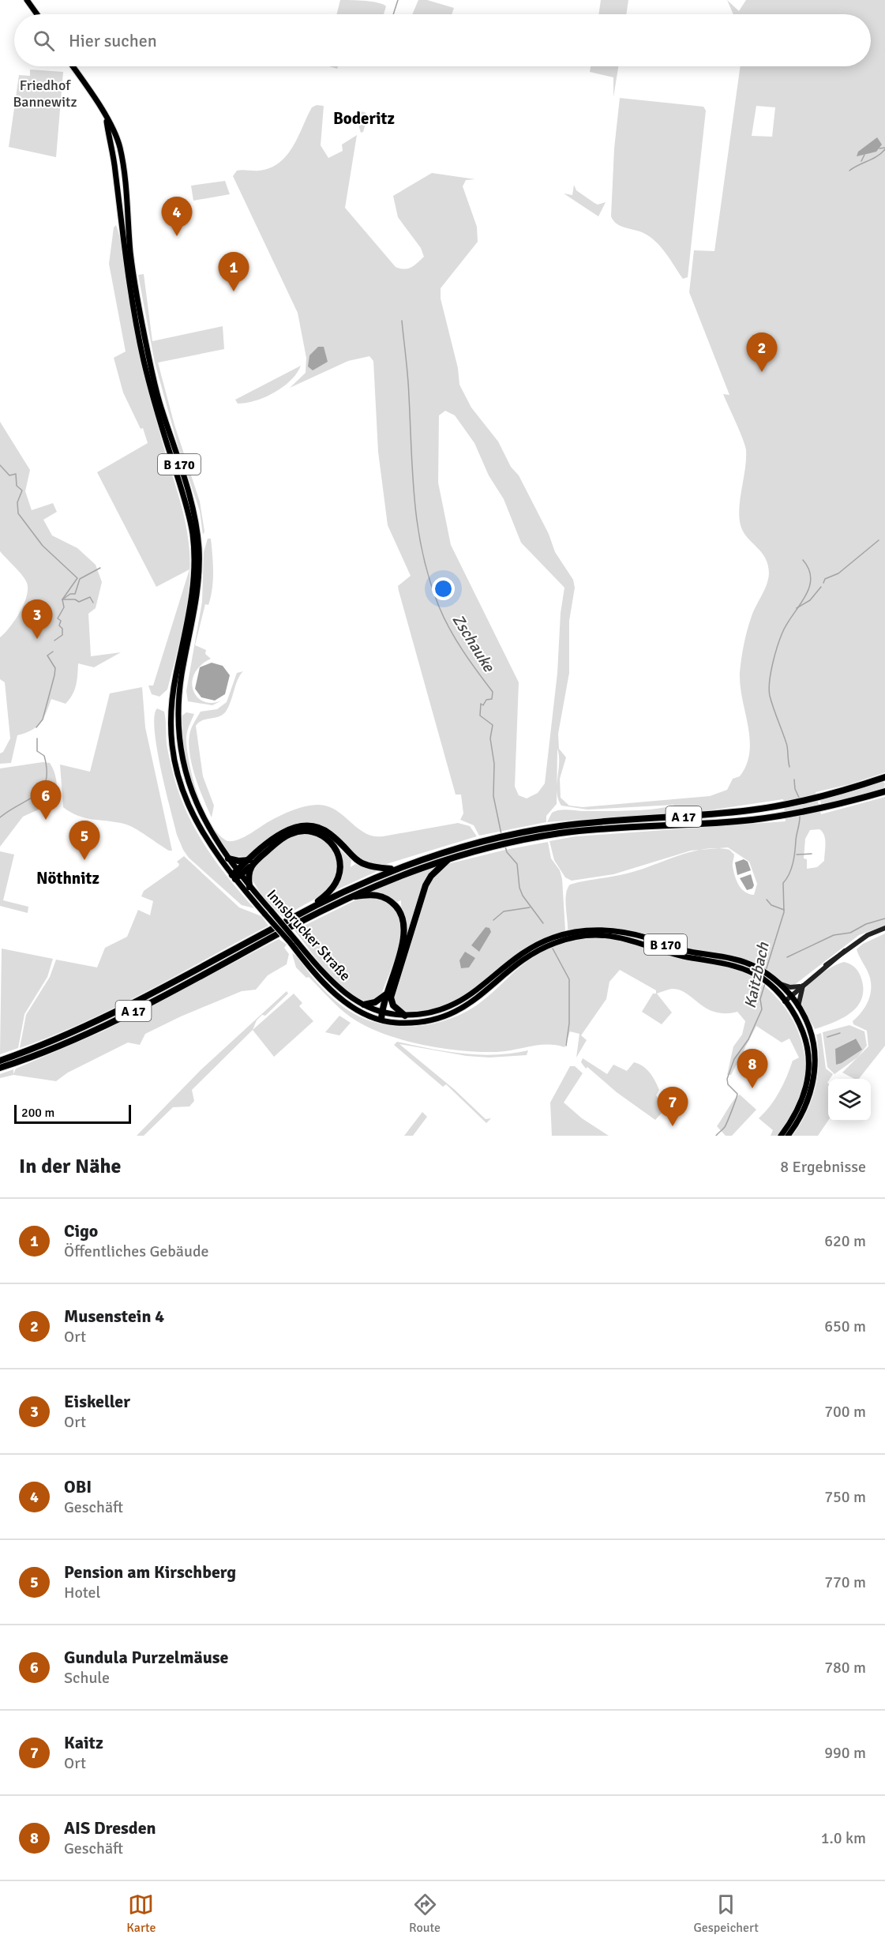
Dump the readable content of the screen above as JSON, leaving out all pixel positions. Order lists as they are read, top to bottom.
{
  "streets": {
    "highway": ["A 17"],
    "main road": ["B 170", "Innsbrucker Straße"]
  },
  "crossings": [
    ["B 170", "Innsbrucker Straße"]
  ],
  "districts": ["Boderitz", "Nöthnitz"],
  "water": ["Zschauke", "Kaitzbach"],
  "parks": ["Friedhof Bannewitz"],
  "scale_bar": "200 m",
  "page": {
    "search": "Hier suchen",
    "pins": [
      "4",
      "1",
      "2",
      "3",
      "6",
      "5",
      "8",
      "7"
    ],
    "scale": "200 m",
    "heading": ["In der Nähe", "8 Ergebnisse"],
    "list": [
      {
        "mark": "1",
        "name": "Cigo",
        "note": "Öffentliches Gebäude",
        "value": "620 m"
      },
      {
        "mark": "2",
        "name": "Musenstein 4",
        "note": "Ort",
        "value": "650 m"
      },
      {
        "mark": "3",
        "name": "Eiskeller",
        "note": "Ort",
        "value": "700 m"
      },
      {
        "mark": "4",
        "name": "OBI",
        "note": "Geschäft",
        "value": "750 m"
      },
      {
        "mark": "5",
        "name": "Pension am Kirschberg",
        "note": "Hotel",
        "value": "770 m"
      },
      {
        "mark": "6",
        "name": "Gundula Purzelmäuse",
        "note": "Schule",
        "value": "780 m"
      },
      {
        "mark": "7",
        "name": "Kaitz",
        "note": "Ort",
        "value": "990 m"
      },
      {
        "mark": "8",
        "name": "AIS Dresden",
        "note": "Geschäft",
        "value": "1.0 km"
      }
    ],
    "nav": ["Karte", "Route", "Gespeichert"]
  }
}
